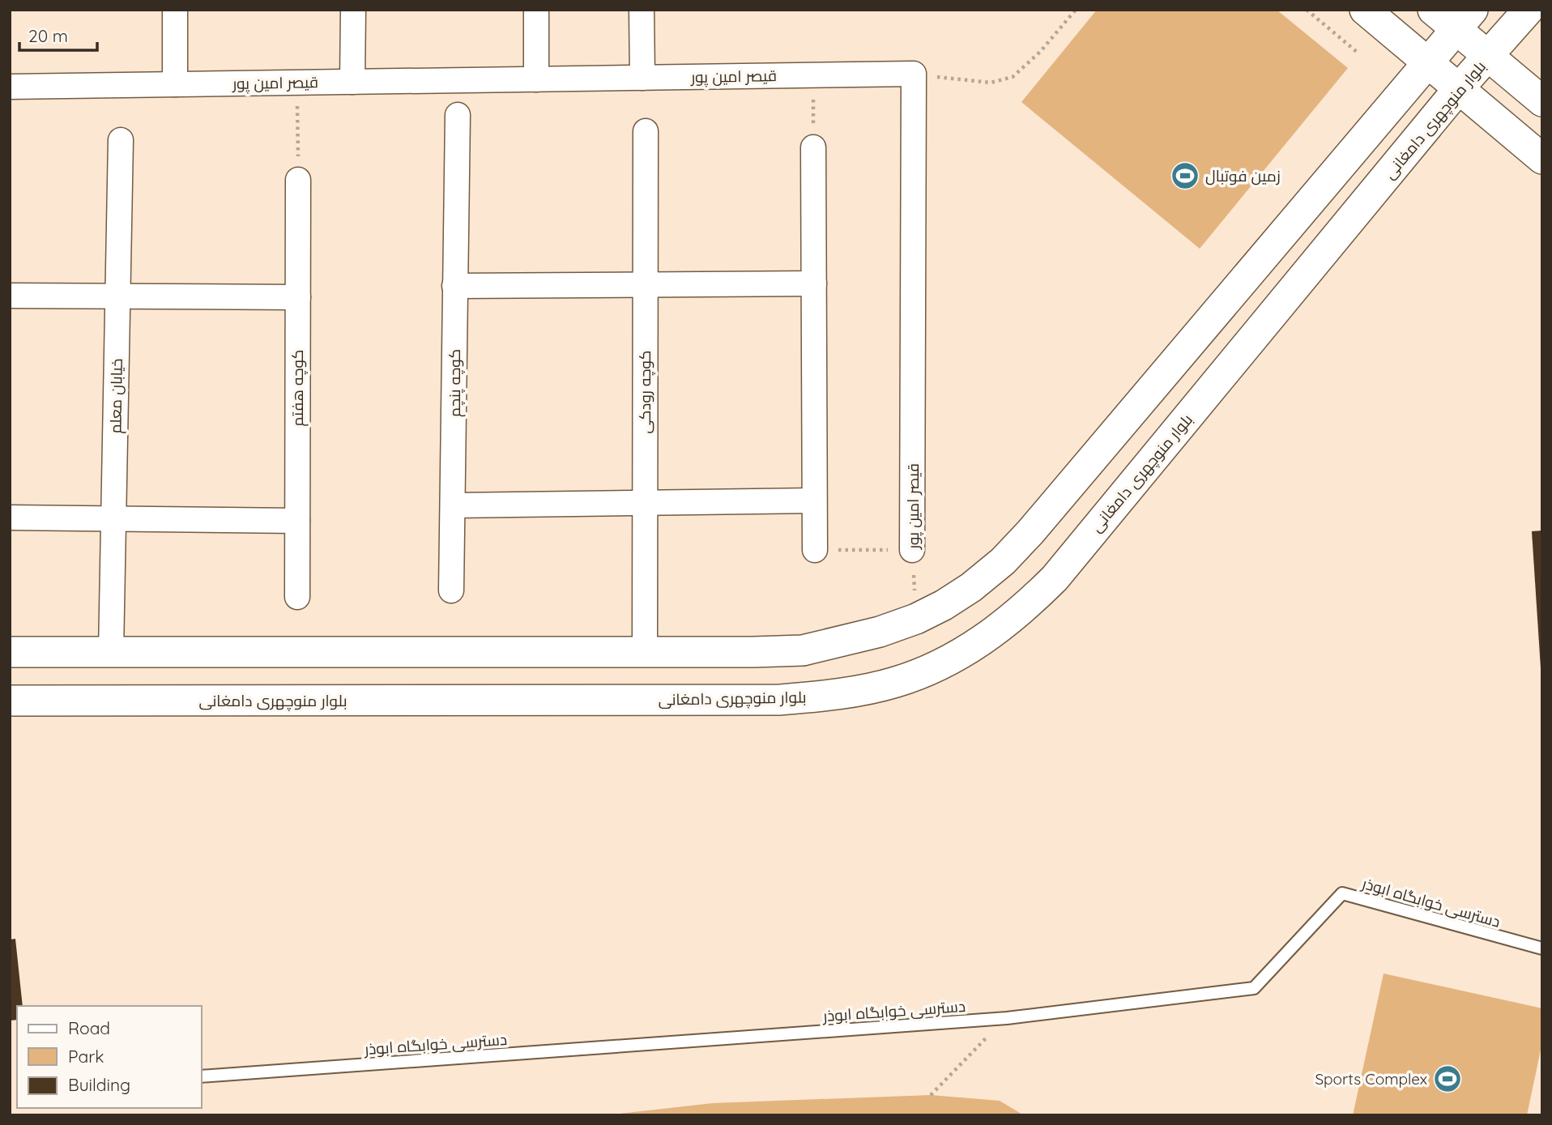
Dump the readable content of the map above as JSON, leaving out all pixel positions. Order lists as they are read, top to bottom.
{
  "streets": {
    "street": [
      "قیصر امین پور",
      "بلوار منوچهری دامغانی",
      "کوچه پنچم",
      "کوچه هفتم",
      "کوچه رودکی",
      "خیابان معلم"
    ],
    "lane": ["دسترسی خوابگاه ابوذر"]
  },
  "places": {
    "sports": ["زمین فوتبال", "Sports Complex"]
  },
  "legend": ["Road", "Park", "Building"],
  "scale_bar": "20 m"
}
